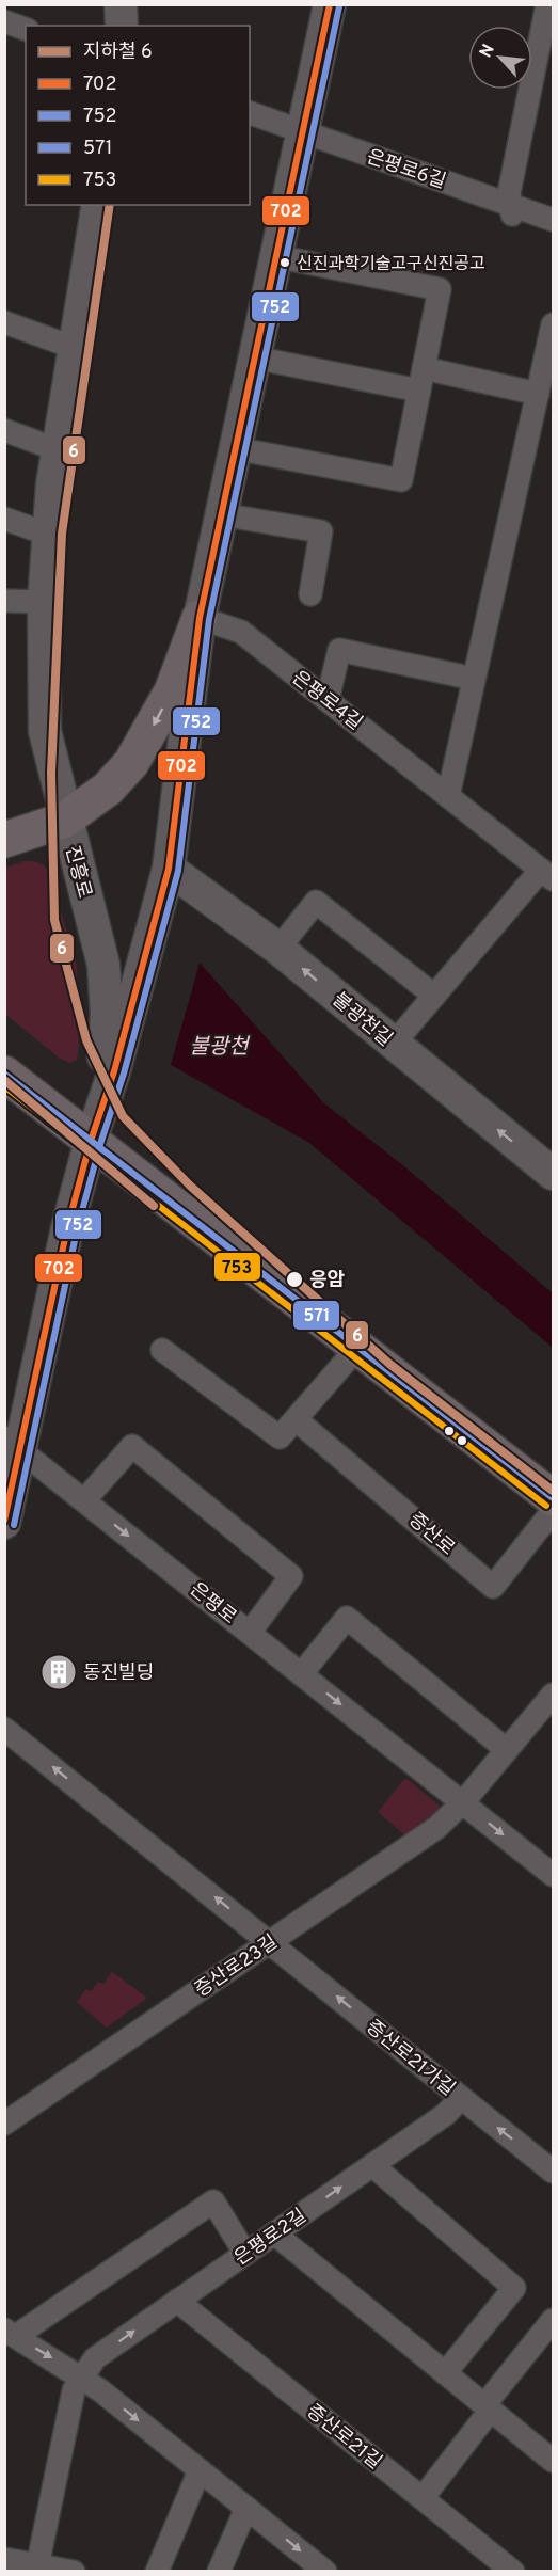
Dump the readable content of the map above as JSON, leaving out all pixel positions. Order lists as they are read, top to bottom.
{
  "streets": {
    "main road": ["진흥로", "불광천길"],
    "street": [
      "은평로6길",
      "은평로4길",
      "증산로",
      "은평로",
      "증산로23길",
      "증산로21가길",
      "은평로2길",
      "증산로21길"
    ]
  },
  "crossings": [
    ["은평로4길", "불광천길"],
    ["증산로23길", "증산로21가길"],
    ["증산로21가길", "은평로2길"],
    ["은평로2길", "증산로21길"]
  ],
  "one_way": ["증산로21가길", "은평로2길"],
  "water": ["불광천"],
  "places": {
    "other": ["신진과학기술고구신진공고", "응암"],
    "building": ["동진빌딩"]
  },
  "lines": [
    "transit line 702",
    "transit line 752",
    "metro line 6",
    "transit line 571",
    "transit line 753"
  ],
  "legend": [
    "지하철 6",
    "702",
    "752",
    "571",
    "753"
  ],
  "north": "top left"
}
